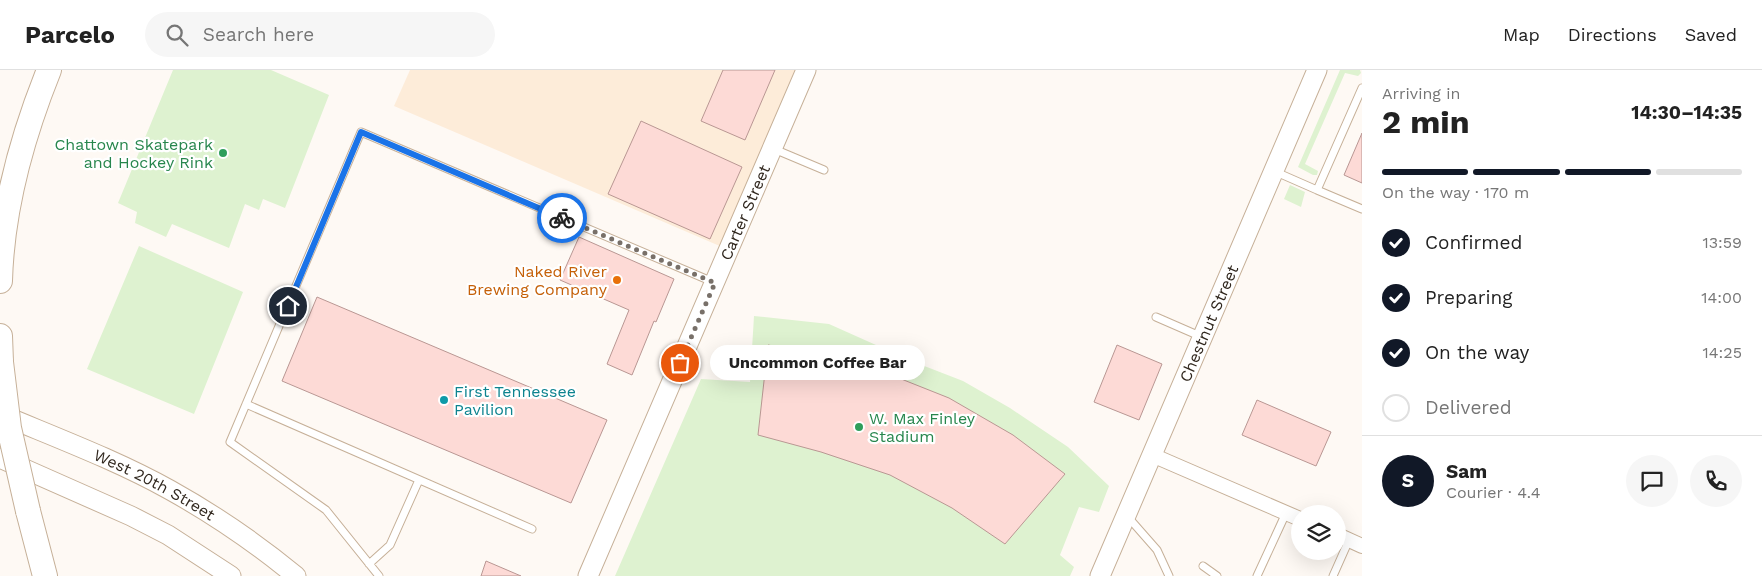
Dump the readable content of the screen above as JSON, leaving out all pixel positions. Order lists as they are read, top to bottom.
{
  "streets": {
    "street": ["Carter Street", "Chestnut Street", "West 20th Street"]
  },
  "places": [
    "Chattown Skatepark and Hockey Rink",
    "Naked River Brewing Company",
    "Uncommon Coffee Bar",
    "First Tennessee Pavilion",
    "W. Max Finley Stadium"
  ],
  "page": {
    "header": "Parcelo",
    "search": "Search here",
    "nav": ["Map", "Directions", "Saved"],
    "heading": ["2 min", "Arriving in", "14:30–14:35"],
    "panel": ["Sam", "Courier · 4.4"],
    "bar": "On the way · 170 m",
    "list": [
      ["Confirmed", "13:59"],
      ["Preparing", "14:00"],
      ["On the way", "14:25"],
      "Delivered"
    ],
    "bubble": "Uncommon Coffee Bar",
    "round": "S"
  }
}
